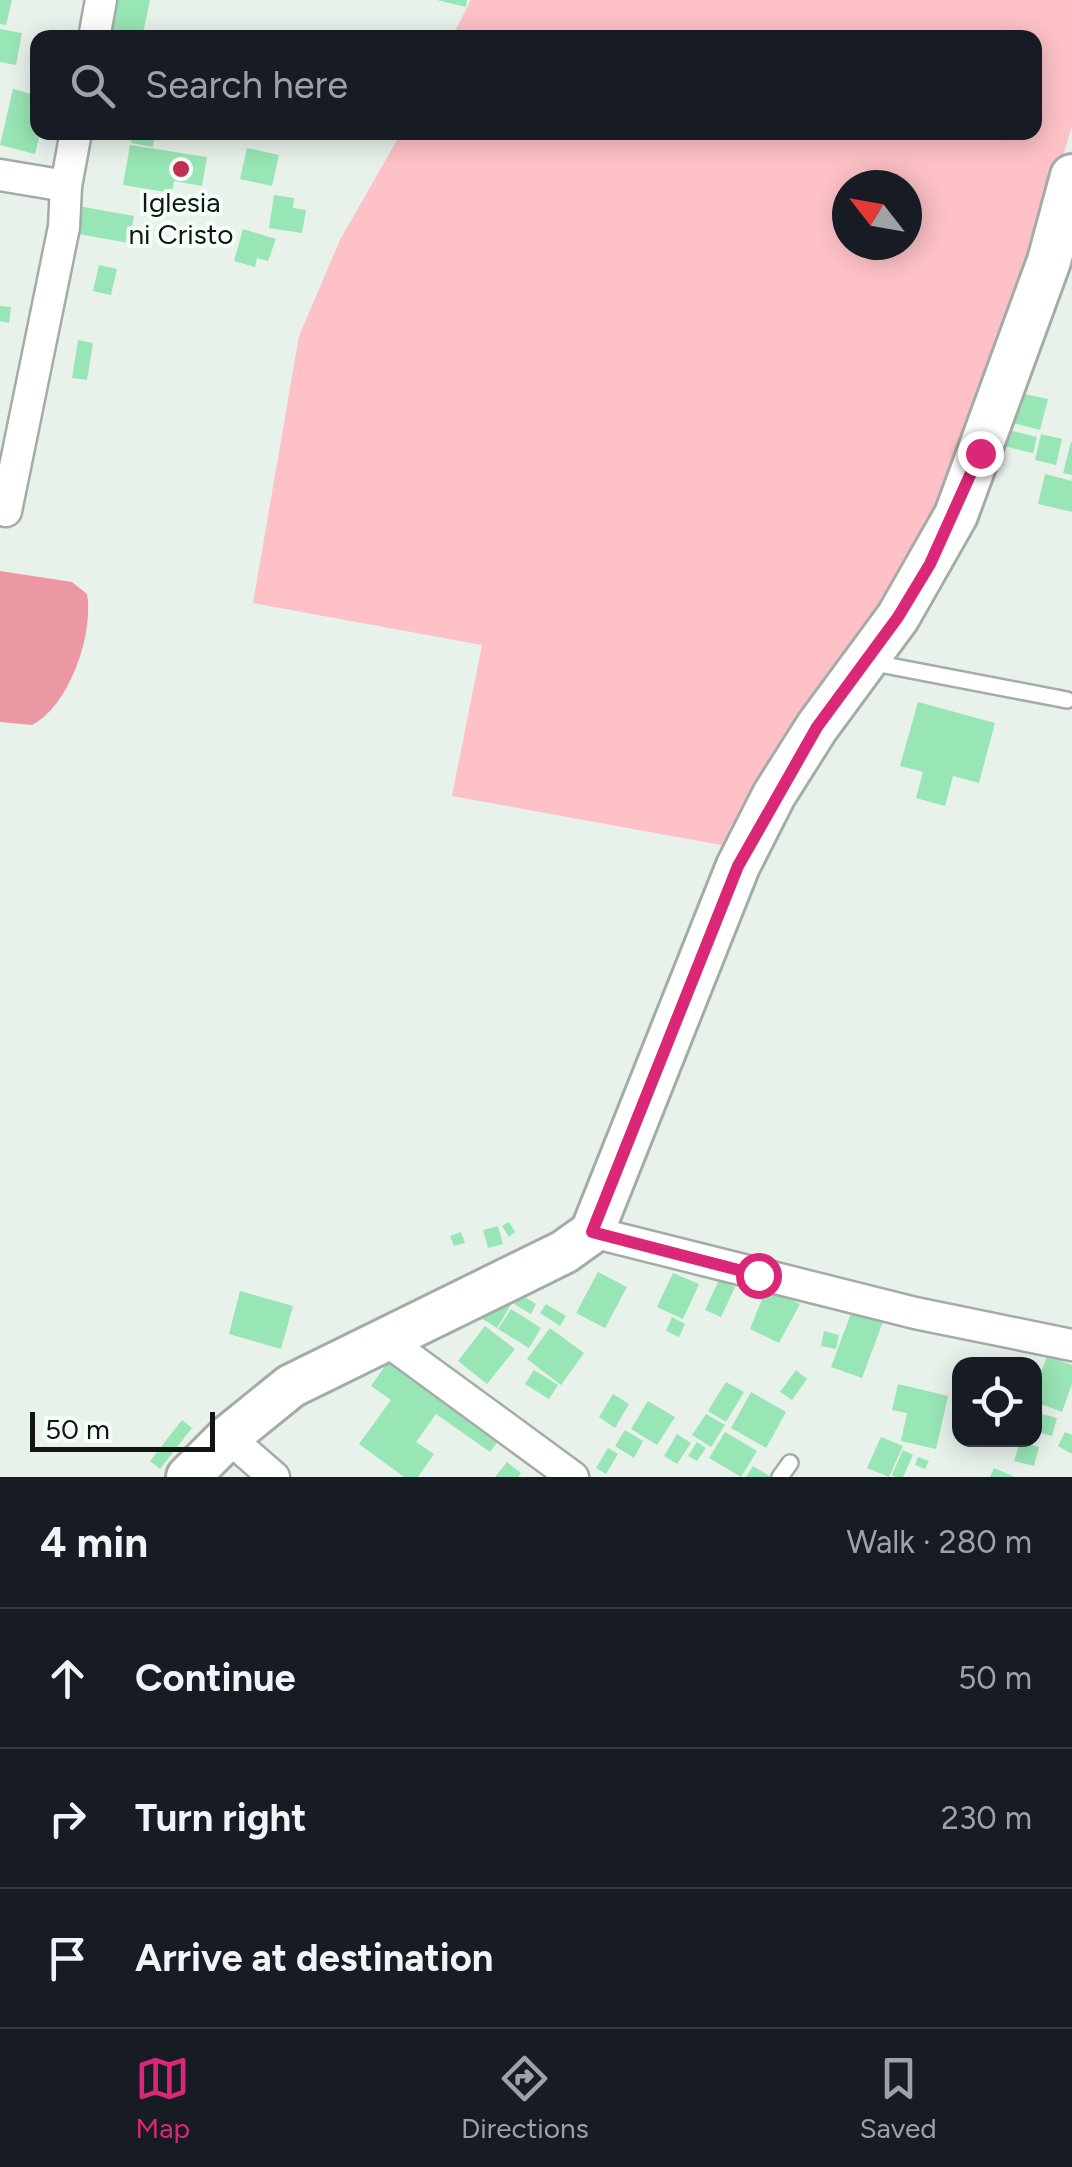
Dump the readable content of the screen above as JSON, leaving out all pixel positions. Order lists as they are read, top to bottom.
{
  "places": ["Iglesia ni Cristo"],
  "scale_bar": "50 m",
  "north": "top left",
  "page": {
    "search": "Search here",
    "scale": "50 m",
    "heading": ["4 min", "Walk · 280 m"],
    "list": [
      ["Continue", "50 m"],
      ["Turn right", "230 m"],
      "Arrive at destination"
    ],
    "nav": ["Map", "Directions", "Saved"]
  }
}
